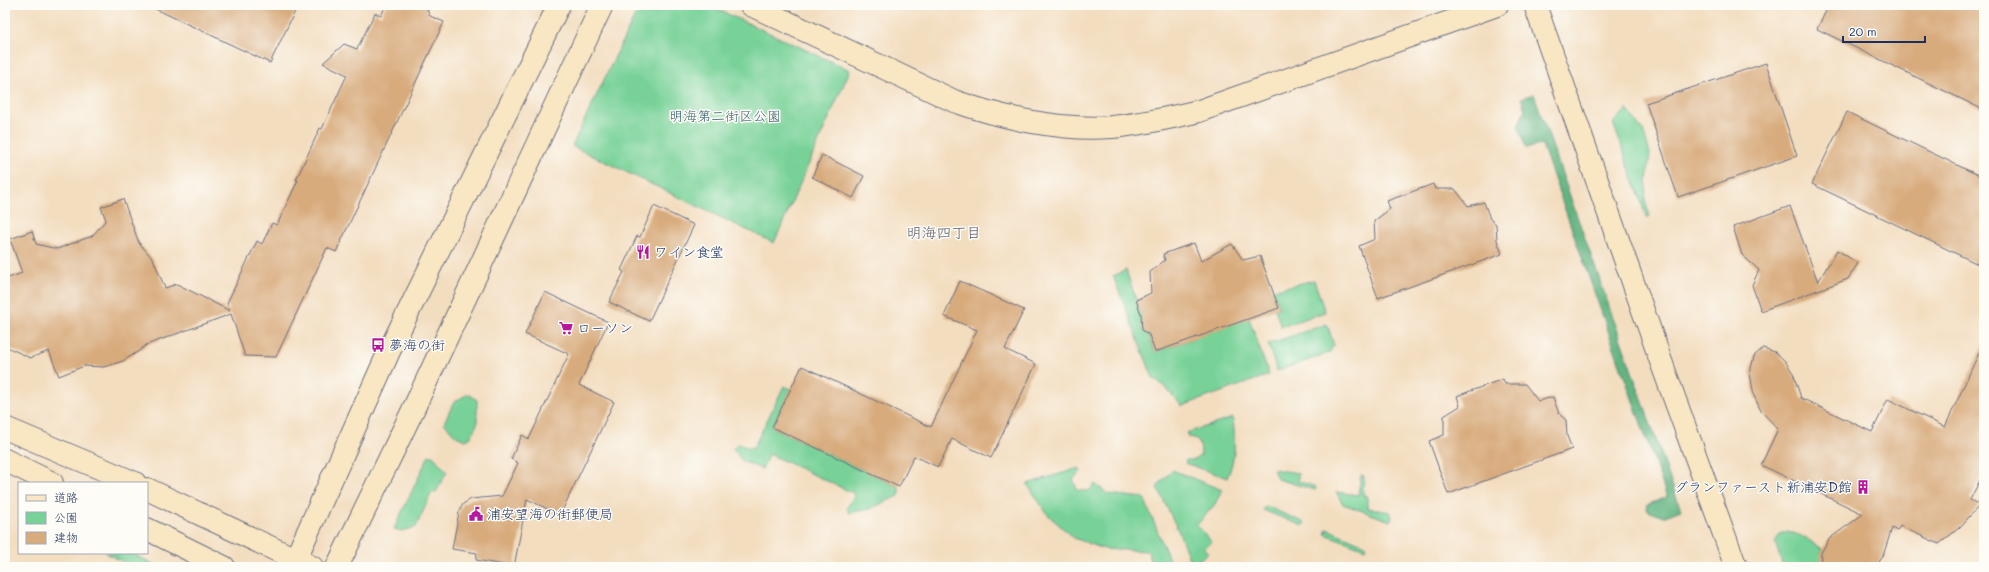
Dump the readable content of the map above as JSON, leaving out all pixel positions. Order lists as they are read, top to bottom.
{
  "districts": ["明海四丁目"],
  "parks": ["明海第二街区公園"],
  "places": {
    "restaurant": ["ワイン食堂"],
    "supermarket": ["ローソン"],
    "bus stop": ["夢海の街"],
    "building": ["グランファースト新浦安D館"],
    "public building": ["浦安望海の街郵便局"]
  },
  "legend": ["道路", "公園", "建物"],
  "scale_bar": "20 m"
}
